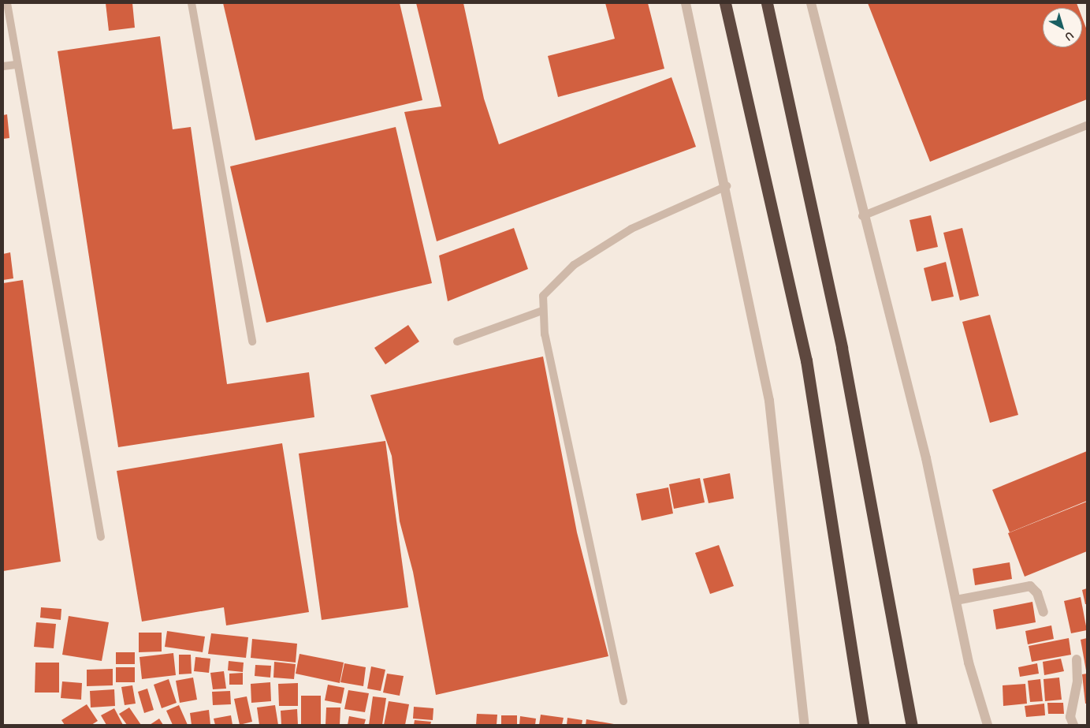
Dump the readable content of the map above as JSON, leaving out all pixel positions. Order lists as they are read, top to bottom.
{
  "north": "bottom right"
}
